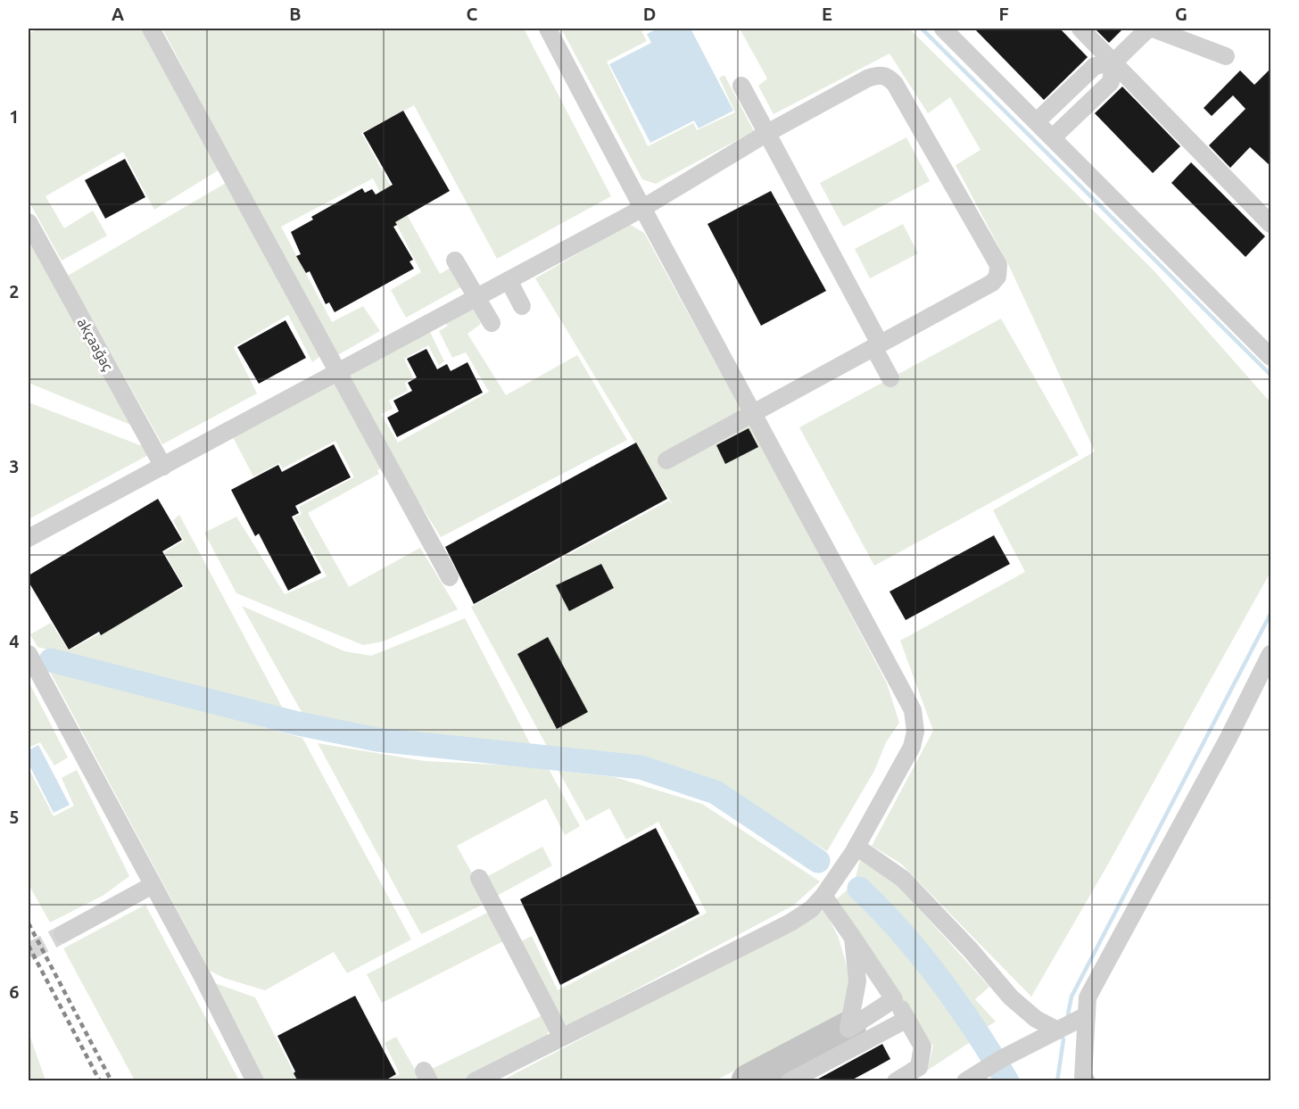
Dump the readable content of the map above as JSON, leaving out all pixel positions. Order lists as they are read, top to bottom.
{
  "streets": {
    "street": ["akçaağaç"]
  },
  "grid": {
    "columns": [
      "A",
      "B",
      "C",
      "D",
      "E",
      "F",
      "G"
    ],
    "rows": [
      "1",
      "2",
      "3",
      "4",
      "5",
      "6"
    ]
  }
}
